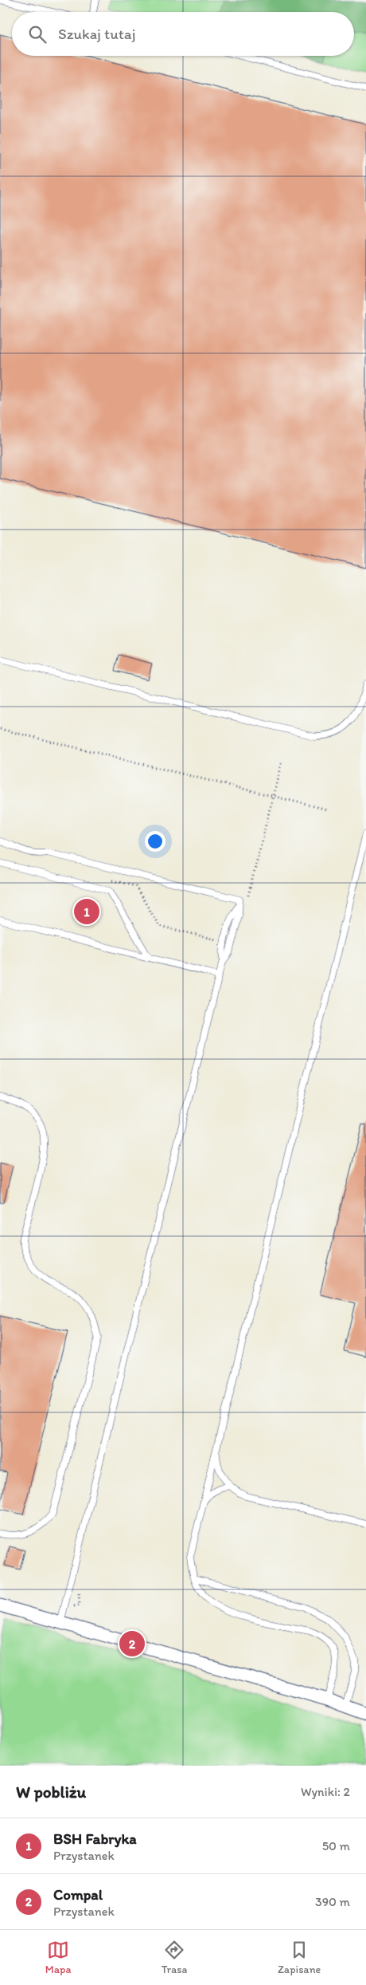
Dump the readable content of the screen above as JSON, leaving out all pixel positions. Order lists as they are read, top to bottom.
{
  "page": {
    "search": "Szukaj tutaj",
    "pins": ["1", "2"],
    "heading": ["W pobliżu", "Wyniki: 2"],
    "list": [
      {
        "mark": "1",
        "name": "BSH Fabryka",
        "note": "Przystanek",
        "value": "50 m"
      },
      {
        "mark": "2",
        "name": "Compal",
        "note": "Przystanek",
        "value": "390 m"
      }
    ],
    "nav": ["Mapa", "Trasa", "Zapisane"]
  }
}
